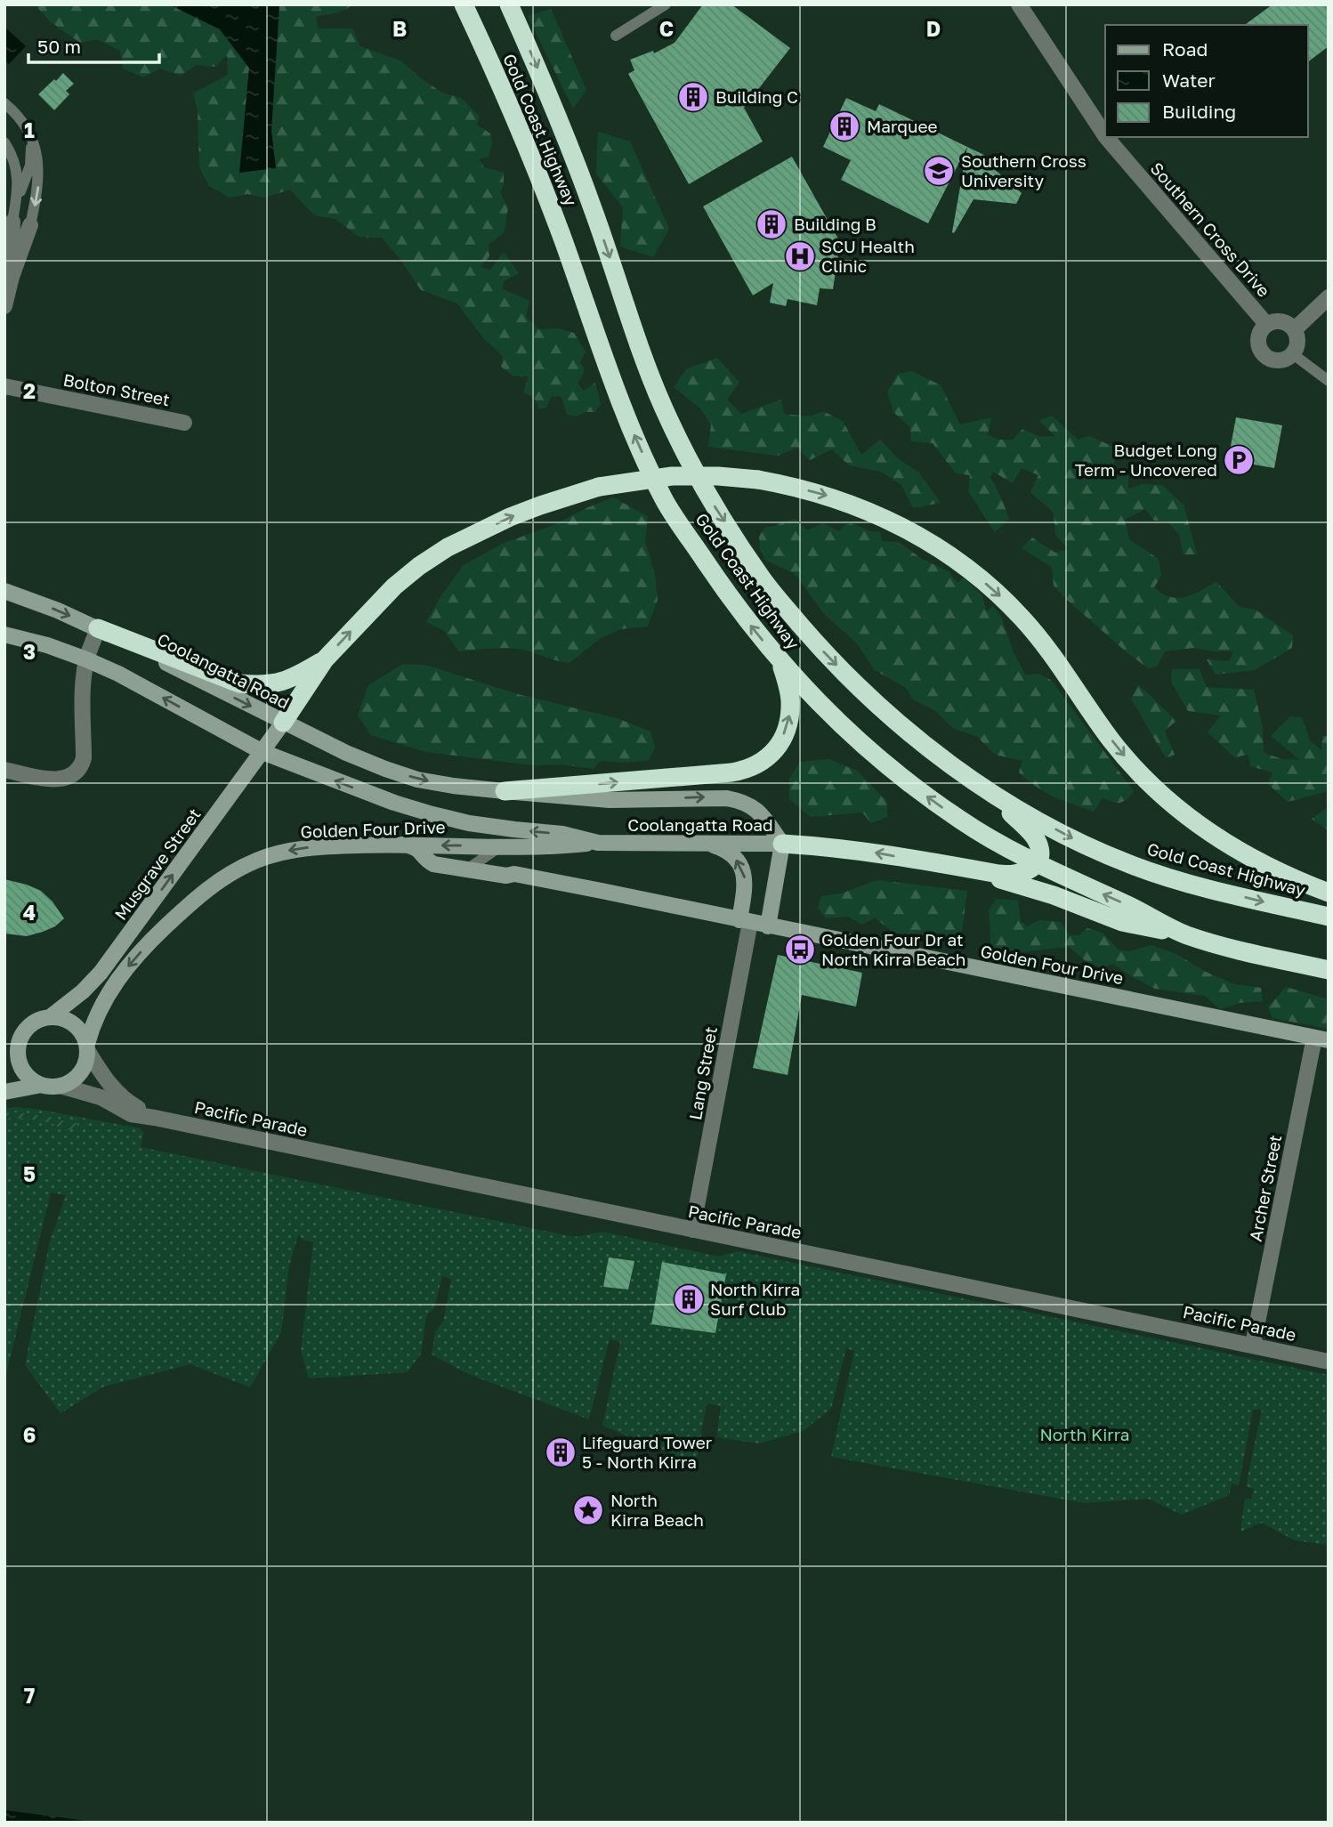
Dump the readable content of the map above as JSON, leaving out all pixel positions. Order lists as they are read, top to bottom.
{
  "streets": {
    "highway": ["Gold Coast Highway"],
    "main road": ["Coolangatta Road", "Golden Four Drive", "Musgrave Street"],
    "street": [
      "Southern Cross Drive",
      "Bolton Street",
      "Lang Street",
      "Pacific Parade",
      "Archer Street"
    ]
  },
  "crossings": [
    ["Coolangatta Road", "Golden Four Drive"],
    ["Coolangatta Road", "Musgrave Street"],
    ["Golden Four Drive", "Musgrave Street"],
    ["Golden Four Drive", "Lang Street"],
    ["Golden Four Drive", "Pacific Parade"],
    ["Golden Four Drive", "Archer Street"],
    ["Musgrave Street", "Pacific Parade"],
    ["Lang Street", "Pacific Parade"],
    ["Pacific Parade", "Archer Street"]
  ],
  "one_way": ["Musgrave Street"],
  "parks": ["North Kirra"],
  "places": {
    "building": [
      "Building C",
      "Marquee",
      "Building B",
      "North Kirra Surf Club",
      "Lifeguard Tower 5 - North Kirra"
    ],
    "school or university": ["Southern Cross University"],
    "hospital": ["SCU Health Clinic"],
    "parking": ["Budget Long Term - Uncovered"],
    "bus stop": ["Golden Four Dr at North Kirra Beach"],
    "place": ["North Kirra Beach"]
  },
  "legend": ["Road", "Water", "Building"],
  "scale_bar": "50 m",
  "grid": {
    "columns": ["B", "C", "D"],
    "rows": [
      "1",
      "2",
      "3",
      "4",
      "5",
      "6",
      "7"
    ]
  }
}
